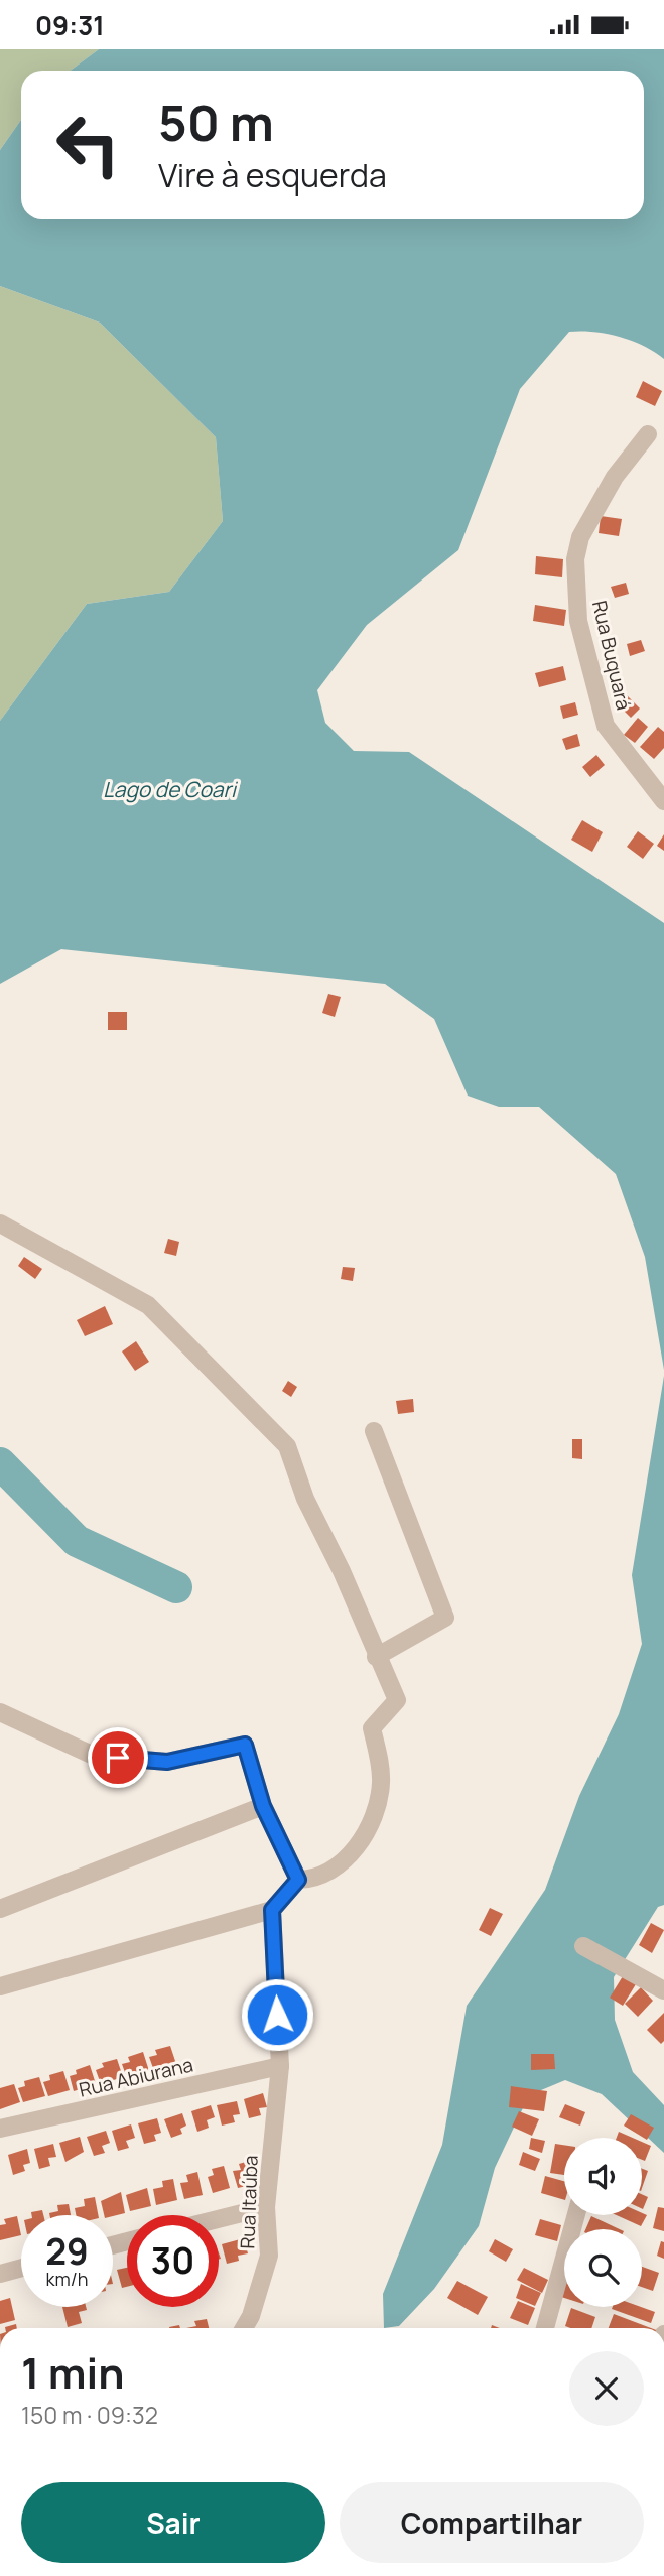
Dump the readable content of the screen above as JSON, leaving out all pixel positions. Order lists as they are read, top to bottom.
{
  "streets": {
    "street": ["Rua Buquará", "Rua Abiurana", "Rua Itaúba"]
  },
  "crossings": [
    ["Rua Abiurana", "Rua Itaúba"]
  ],
  "water": ["Lago de Coari"],
  "page": {
    "status": "09:31",
    "turn": ["50 m", "Vire à esquerda"],
    "speed": "29 km/h",
    "limit": "30",
    "heading": ["1 min", "150 m · 09:32"],
    "buttons": ["Sair", "Compartilhar"]
  }
}
